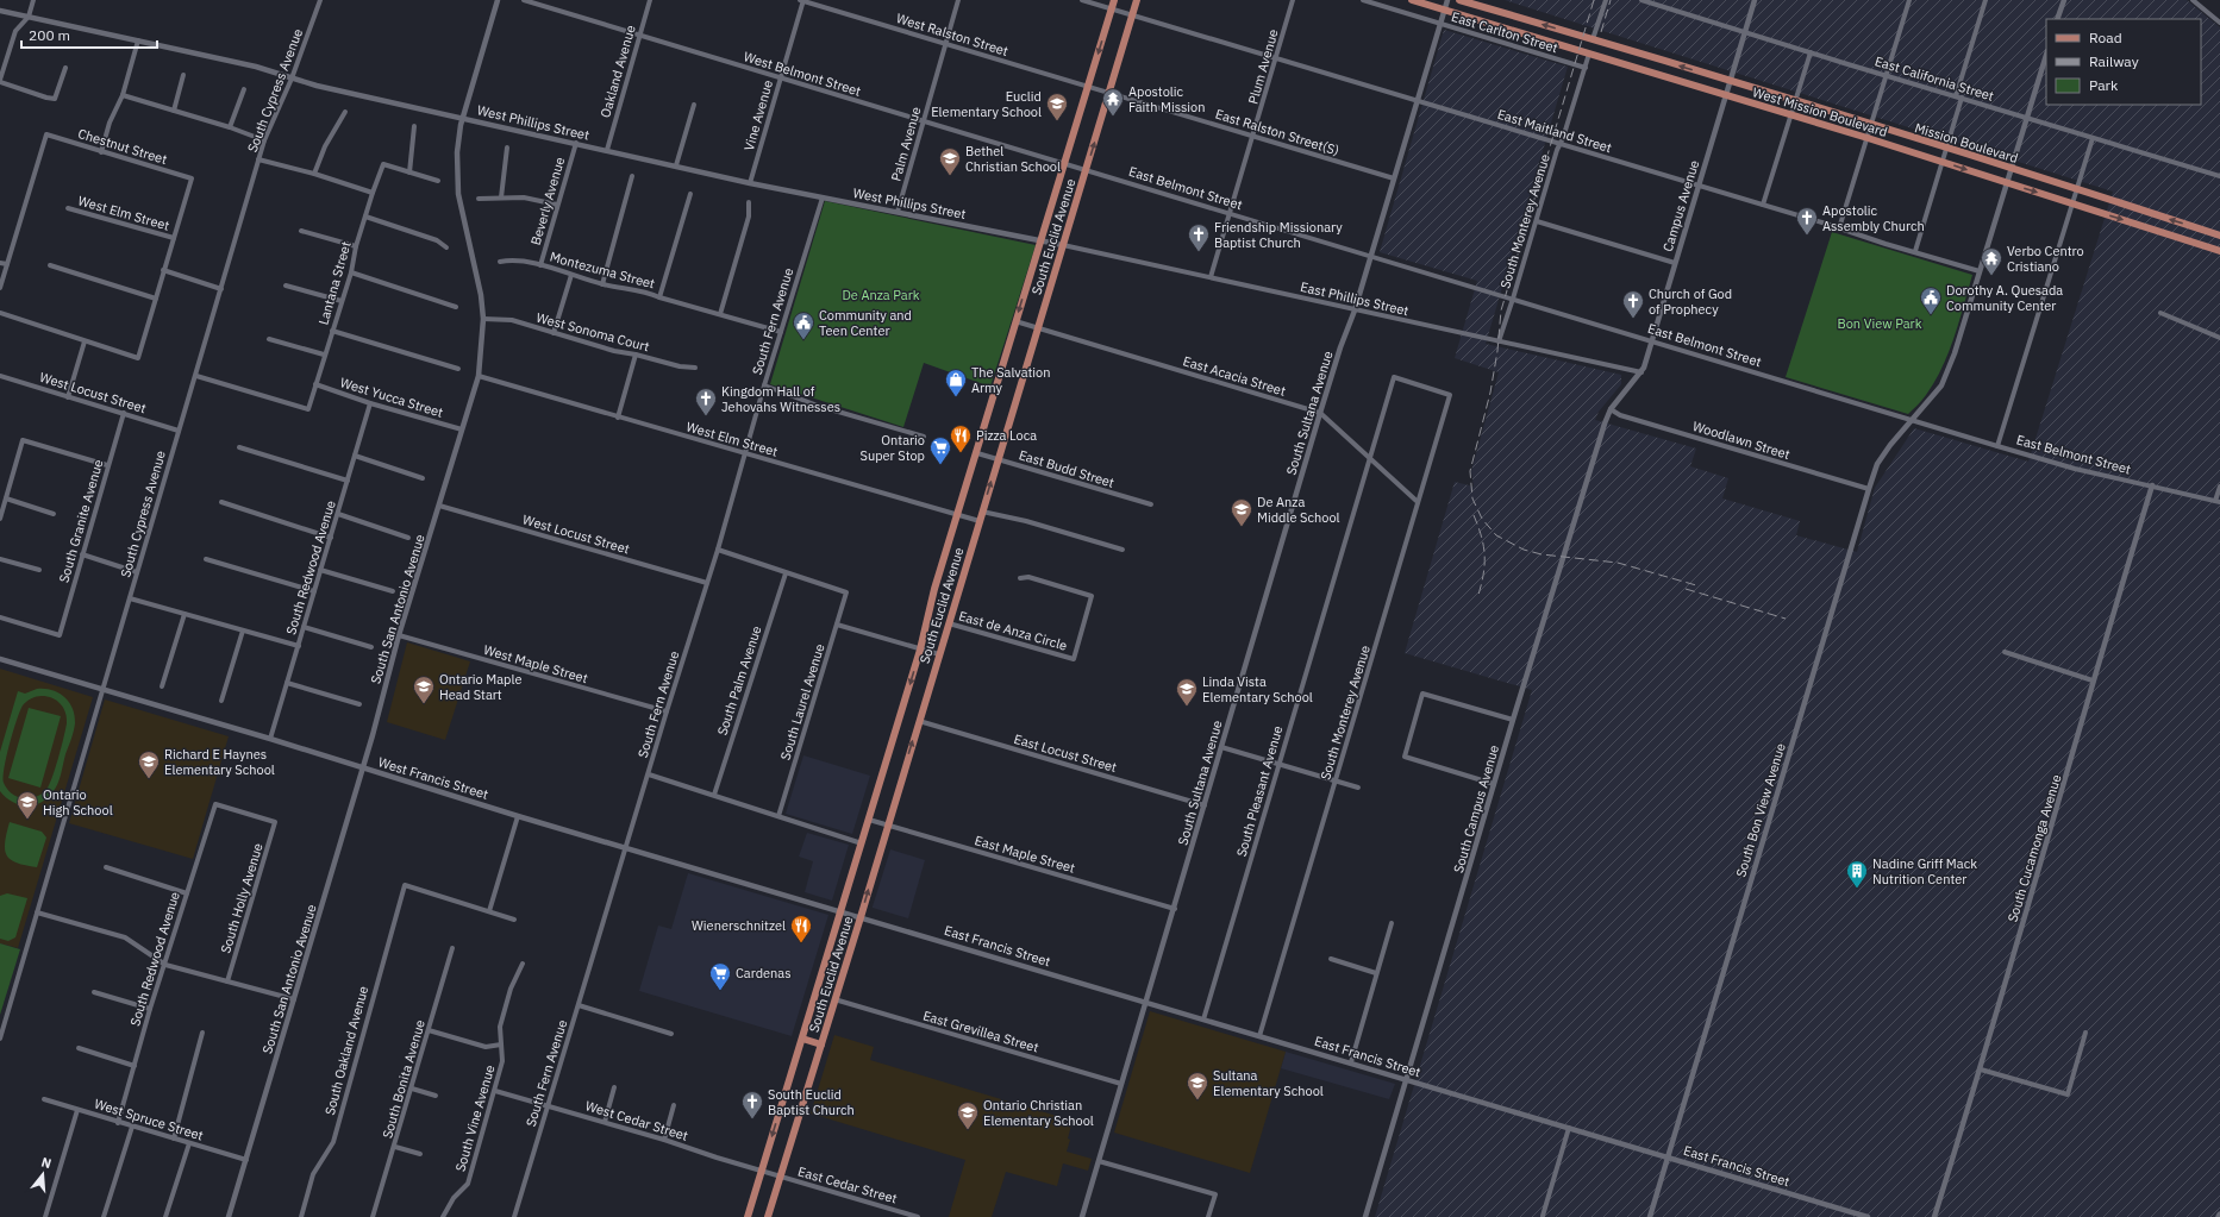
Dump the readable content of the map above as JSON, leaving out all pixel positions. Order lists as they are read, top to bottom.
{
  "streets": {
    "main road": ["West Mission Boulevard", "Mission Boulevard", "South Euclid Avenue"],
    "street": [
      "East Carlton Street",
      "West Ralston Street",
      "Plum Avenue",
      "Oakland Avenue",
      "West Belmont Street",
      "East California Street",
      "South Cypress Avenue",
      "Vine Avenue",
      "West Phillips Street",
      "East Maitland Street",
      "East Ralston Street(S)",
      "Palm Avenue",
      "Chestnut Street",
      "East Belmont Street",
      "Beverly Avenue",
      "Campus Avenue",
      "West Elm Street",
      "South Monterey Avenue",
      "Montezuma Street",
      "Lantana Street",
      "East Phillips Street",
      "South Fern Avenue",
      "West Sonoma Court",
      "East Acacia Street",
      "West Locust Street",
      "West Yucca Street",
      "South Sultana Avenue",
      "Woodlawn Street",
      "East Budd Street",
      "South Granite Avenue",
      "South Redwood Avenue",
      "South San Antonio Avenue",
      "East de Anza Circle",
      "West Maple Street",
      "South Palm Avenue",
      "South Laurel Avenue",
      "East Locust Street",
      "West Francis Street",
      "South Pleasant Avenue",
      "South Campus Avenue",
      "South Bon View Avenue",
      "South Cucamonga Avenue",
      "East Maple Street",
      "South Holly Avenue",
      "East Francis Street",
      "East Grevillea Street",
      "South Oakland Avenue",
      "South Bonita Avenue",
      "South Vine Avenue",
      "West Spruce Street",
      "West Cedar Street",
      "East Cedar Street"
    ]
  },
  "crossings": [
    ["East Carlton Street", "South Monterey Avenue"],
    ["East Carlton Street", "South Sultana Avenue"],
    ["West Ralston Street", "Vine Avenue"],
    ["West Ralston Street", "East Ralston Street(S)"],
    ["West Ralston Street", "Palm Avenue"],
    ["West Ralston Street", "South Euclid Avenue"],
    ["Plum Avenue", "East Maitland Street"],
    ["Plum Avenue", "East Ralston Street(S)"],
    ["Plum Avenue", "East Belmont Street"],
    ["Plum Avenue", "East Phillips Street"],
    ["Oakland Avenue", "West Belmont Street"],
    ["Oakland Avenue", "West Phillips Street"],
    ["West Belmont Street", "Vine Avenue"],
    ["West Belmont Street", "Palm Avenue"],
    ["West Belmont Street", "East Belmont Street"],
    ["West Belmont Street", "South Euclid Avenue"],
    ["East California Street", "Campus Avenue"],
    ["East California Street", "South Bon View Avenue"],
    ["South Cypress Avenue", "West Phillips Street"],
    ["South Cypress Avenue", "Lantana Street"],
    ["South Cypress Avenue", "West Locust Street"],
    ["South Cypress Avenue", "West Francis Street"],
    ["West Mission Boulevard", "Campus Avenue"],
    ["West Mission Boulevard", "South Monterey Avenue"],
    ["West Mission Boulevard", "South Sultana Avenue"],
    ["West Mission Boulevard", "South Bon View Avenue"],
    ["Vine Avenue", "West Phillips Street"],
    ["West Phillips Street", "Palm Avenue"],
    ["West Phillips Street", "Beverly Avenue"],
    ["West Phillips Street", "South Euclid Avenue"],
    ["West Phillips Street", "East Phillips Street"],
    ["West Phillips Street", "South Fern Avenue"],
    ["West Phillips Street", "South San Antonio Avenue"],
    ["East Maitland Street", "Campus Avenue"],
    ["East Maitland Street", "South Monterey Avenue"],
    ["East Maitland Street", "South Euclid Avenue"],
    ["East Maitland Street", "South Sultana Avenue"],
    ["East Maitland Street", "South Bon View Avenue"],
    ["East Ralston Street(S)", "South Euclid Avenue"],
    ["East Ralston Street(S)", "South Sultana Avenue"],
    ["Mission Boulevard", "Campus Avenue"],
    ["Mission Boulevard", "South Bon View Avenue"],
    ["Chestnut Street", "West Elm Street"],
    ["East Belmont Street", "Campus Avenue"],
    ["East Belmont Street", "South Monterey Avenue"],
    ["East Belmont Street", "South Euclid Avenue"],
    ["East Belmont Street", "South Sultana Avenue"],
    ["East Belmont Street", "South Bon View Avenue"],
    ["East Belmont Street", "South Cucamonga Avenue"],
    ["Beverly Avenue", "Montezuma Street"],
    ["Campus Avenue", "East Phillips Street"],
    ["Campus Avenue", "Woodlawn Street"],
    ["Campus Avenue", "South Campus Avenue"],
    ["West Elm Street", "South Euclid Avenue"],
    ["West Elm Street", "South Fern Avenue"],
    ["West Elm Street", "South San Antonio Avenue"],
    ["South Monterey Avenue", "East Phillips Street"],
    ["South Monterey Avenue", "East Acacia Street"],
    ["South Monterey Avenue", "South Pleasant Avenue"],
    ["South Monterey Avenue", "East Francis Street"],
    ["South Euclid Avenue", "East Phillips Street"],
    ["South Euclid Avenue", "East Acacia Street"],
    ["South Euclid Avenue", "East Budd Street"],
    ["South Euclid Avenue", "East de Anza Circle"],
    ["South Euclid Avenue", "East Locust Street"],
    ["South Euclid Avenue", "West Francis Street"],
    ["South Euclid Avenue", "East Maple Street"],
    ["South Euclid Avenue", "East Francis Street"],
    ["South Euclid Avenue", "East Grevillea Street"],
    ["South Euclid Avenue", "West Cedar Street"],
    ["South Euclid Avenue", "East Cedar Street"],
    ["Montezuma Street", "South Fern Avenue"],
    ["Lantana Street", "West Yucca Street"],
    ["East Phillips Street", "South Sultana Avenue"],
    ["South Fern Avenue", "West Locust Street"],
    ["South Fern Avenue", "West Maple Street"],
    ["South Fern Avenue", "West Francis Street"],
    ["South Fern Avenue", "West Cedar Street"],
    ["West Sonoma Court", "South San Antonio Avenue"],
    ["East Acacia Street", "South Sultana Avenue"],
    ["East Acacia Street", "South Pleasant Avenue"],
    ["West Locust Street", "South Granite Avenue"],
    ["West Locust Street", "South San Antonio Avenue"],
    ["West Yucca Street", "South Redwood Avenue"],
    ["West Yucca Street", "South San Antonio Avenue"],
    ["South Sultana Avenue", "East Locust Street"],
    ["South Sultana Avenue", "East Maple Street"],
    ["South Sultana Avenue", "East Francis Street"],
    ["South Sultana Avenue", "East Grevillea Street"],
    ["Woodlawn Street", "South Campus Avenue"],
    ["Woodlawn Street", "South Bon View Avenue"],
    ["South Redwood Avenue", "West Francis Street"],
    ["South Redwood Avenue", "South Holly Avenue"],
    ["South Redwood Avenue", "West Spruce Street"],
    ["South San Antonio Avenue", "West Maple Street"],
    ["South San Antonio Avenue", "West Francis Street"],
    ["South San Antonio Avenue", "West Spruce Street"],
    ["South Palm Avenue", "South Laurel Avenue"],
    ["West Francis Street", "East Francis Street"],
    ["South Pleasant Avenue", "East Francis Street"],
    ["South Campus Avenue", "East Francis Street"],
    ["South Bon View Avenue", "East Francis Street"],
    ["South Vine Avenue", "West Cedar Street"],
    ["West Cedar Street", "East Cedar Street"]
  ],
  "one_way": ["Mission Boulevard"],
  "parks": ["De Anza Park", "Bon View Park"],
  "places": {
    "temple": ["Apostolic Faith Mission", "Verbo Centro Cristiano"],
    "school or university": [
      "Euclid Elementary School",
      "Bethel Christian School",
      "De Anza Middle School",
      "Ontario Maple Head Start",
      "Linda Vista Elementary School",
      "Richard E Haynes Elementary School",
      "Ontario High School",
      "Sultana Elementary School",
      "Ontario Christian Elementary School"
    ],
    "church": [
      "Apostolic Assembly Church",
      "Friendship Missionary Baptist Church",
      "Church of God of Prophecy",
      "Kingdom Hall of Jehovahs Witnesses",
      "South Euclid Baptist Church"
    ],
    "public building": ["Dorothy A. Quesada Community Center", "Community and Teen Center"],
    "shop": ["The Salvation Army"],
    "restaurant": ["Pizza Loca", "Wienerschnitzel"],
    "supermarket": ["Ontario Super Stop", "Cardenas"],
    "building": ["Nadine Griff Mack Nutrition Center"]
  },
  "legend": ["Road", "Railway", "Park"],
  "scale_bar": "200 m",
  "north": "top"
}
